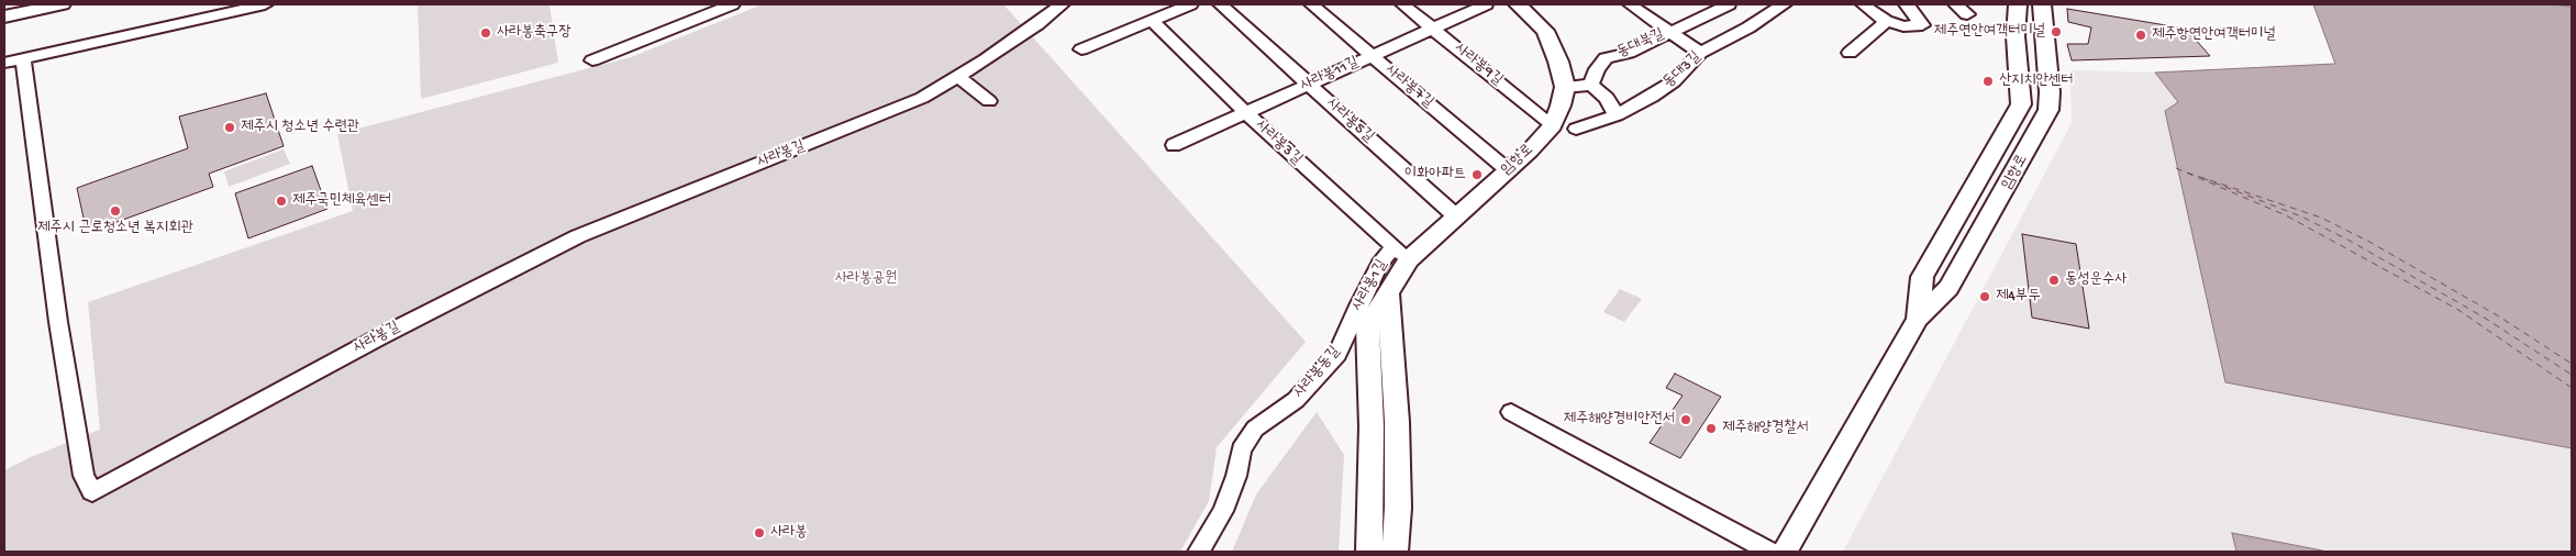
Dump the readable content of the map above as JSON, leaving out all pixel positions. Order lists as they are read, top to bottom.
{
  "streets": {
    "main road": ["임항로"],
    "street": [
      "동대북길",
      "사라봉9길",
      "동대3길",
      "사라봉11길",
      "사라봉7길",
      "사라봉5길",
      "사라봉3길",
      "사라봉길",
      "사라봉1길",
      "사라봉동길"
    ]
  },
  "crossings": [
    ["사라봉9길", "사라봉11길"],
    ["사라봉9길", "임항로"],
    ["사라봉11길", "사라봉7길"],
    ["사라봉11길", "사라봉5길"],
    ["사라봉11길", "사라봉3길"],
    ["사라봉7길", "임항로"],
    ["사라봉5길", "임항로"],
    ["사라봉3길", "임항로"],
    ["사라봉3길", "사라봉1길"],
    ["임항로", "사라봉1길"],
    ["사라봉1길", "사라봉동길"]
  ],
  "parks": ["사라봉공원"],
  "places": [
    "제주연안여객터미널",
    "사라봉축구장",
    "제주항연안여객터미널",
    "산지치안센터",
    "제주시 청소년 수련관",
    "이화아파트",
    "제주국민체육센터",
    "제주시 근로청소년 복지회관",
    "동성운수사",
    "제4부두",
    "제주해양경비안전서",
    "제주해양경찰서",
    "사라봉"
  ]
}
